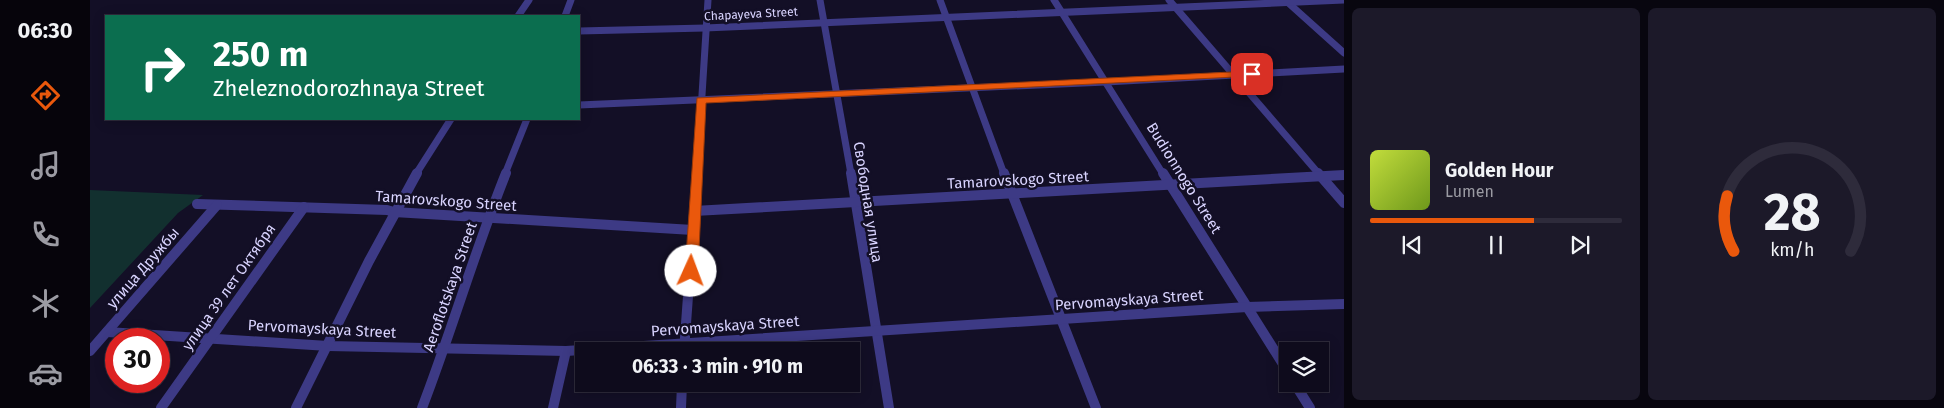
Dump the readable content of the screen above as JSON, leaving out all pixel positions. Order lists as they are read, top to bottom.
{
  "streets": {
    "street": [
      "Chapayeva Street",
      "Budionnogo Street",
      "Tamarovskogo Street",
      "Свободная улица",
      "улица Дружбы",
      "улица 39 лет Октября",
      "Aeroflotskaya Street",
      "Pervomayskaya Street"
    ]
  },
  "crossings": [
    ["Chapayeva Street", "Budionnogo Street"],
    ["Chapayeva Street", "Свободная улица"],
    ["Budionnogo Street", "Tamarovskogo Street"],
    ["Budionnogo Street", "Pervomayskaya Street"],
    ["Tamarovskogo Street", "Свободная улица"],
    ["Tamarovskogo Street", "улица Дружбы"],
    ["Tamarovskogo Street", "улица 39 лет Октября"],
    ["Tamarovskogo Street", "Aeroflotskaya Street"],
    ["Свободная улица", "Pervomayskaya Street"],
    ["улица 39 лет Октября", "Pervomayskaya Street"],
    ["Aeroflotskaya Street", "Pervomayskaya Street"]
  ],
  "page": {
    "tabs": "06:30",
    "turn": ["250 m", "Zheleznodorozhnaya Street"],
    "song": ["Golden Hour", "Lumen"],
    "limit": "30",
    "trip": "06:33 · 3 min · 910 m",
    "gauge": ["28", "km/h"]
  }
}
